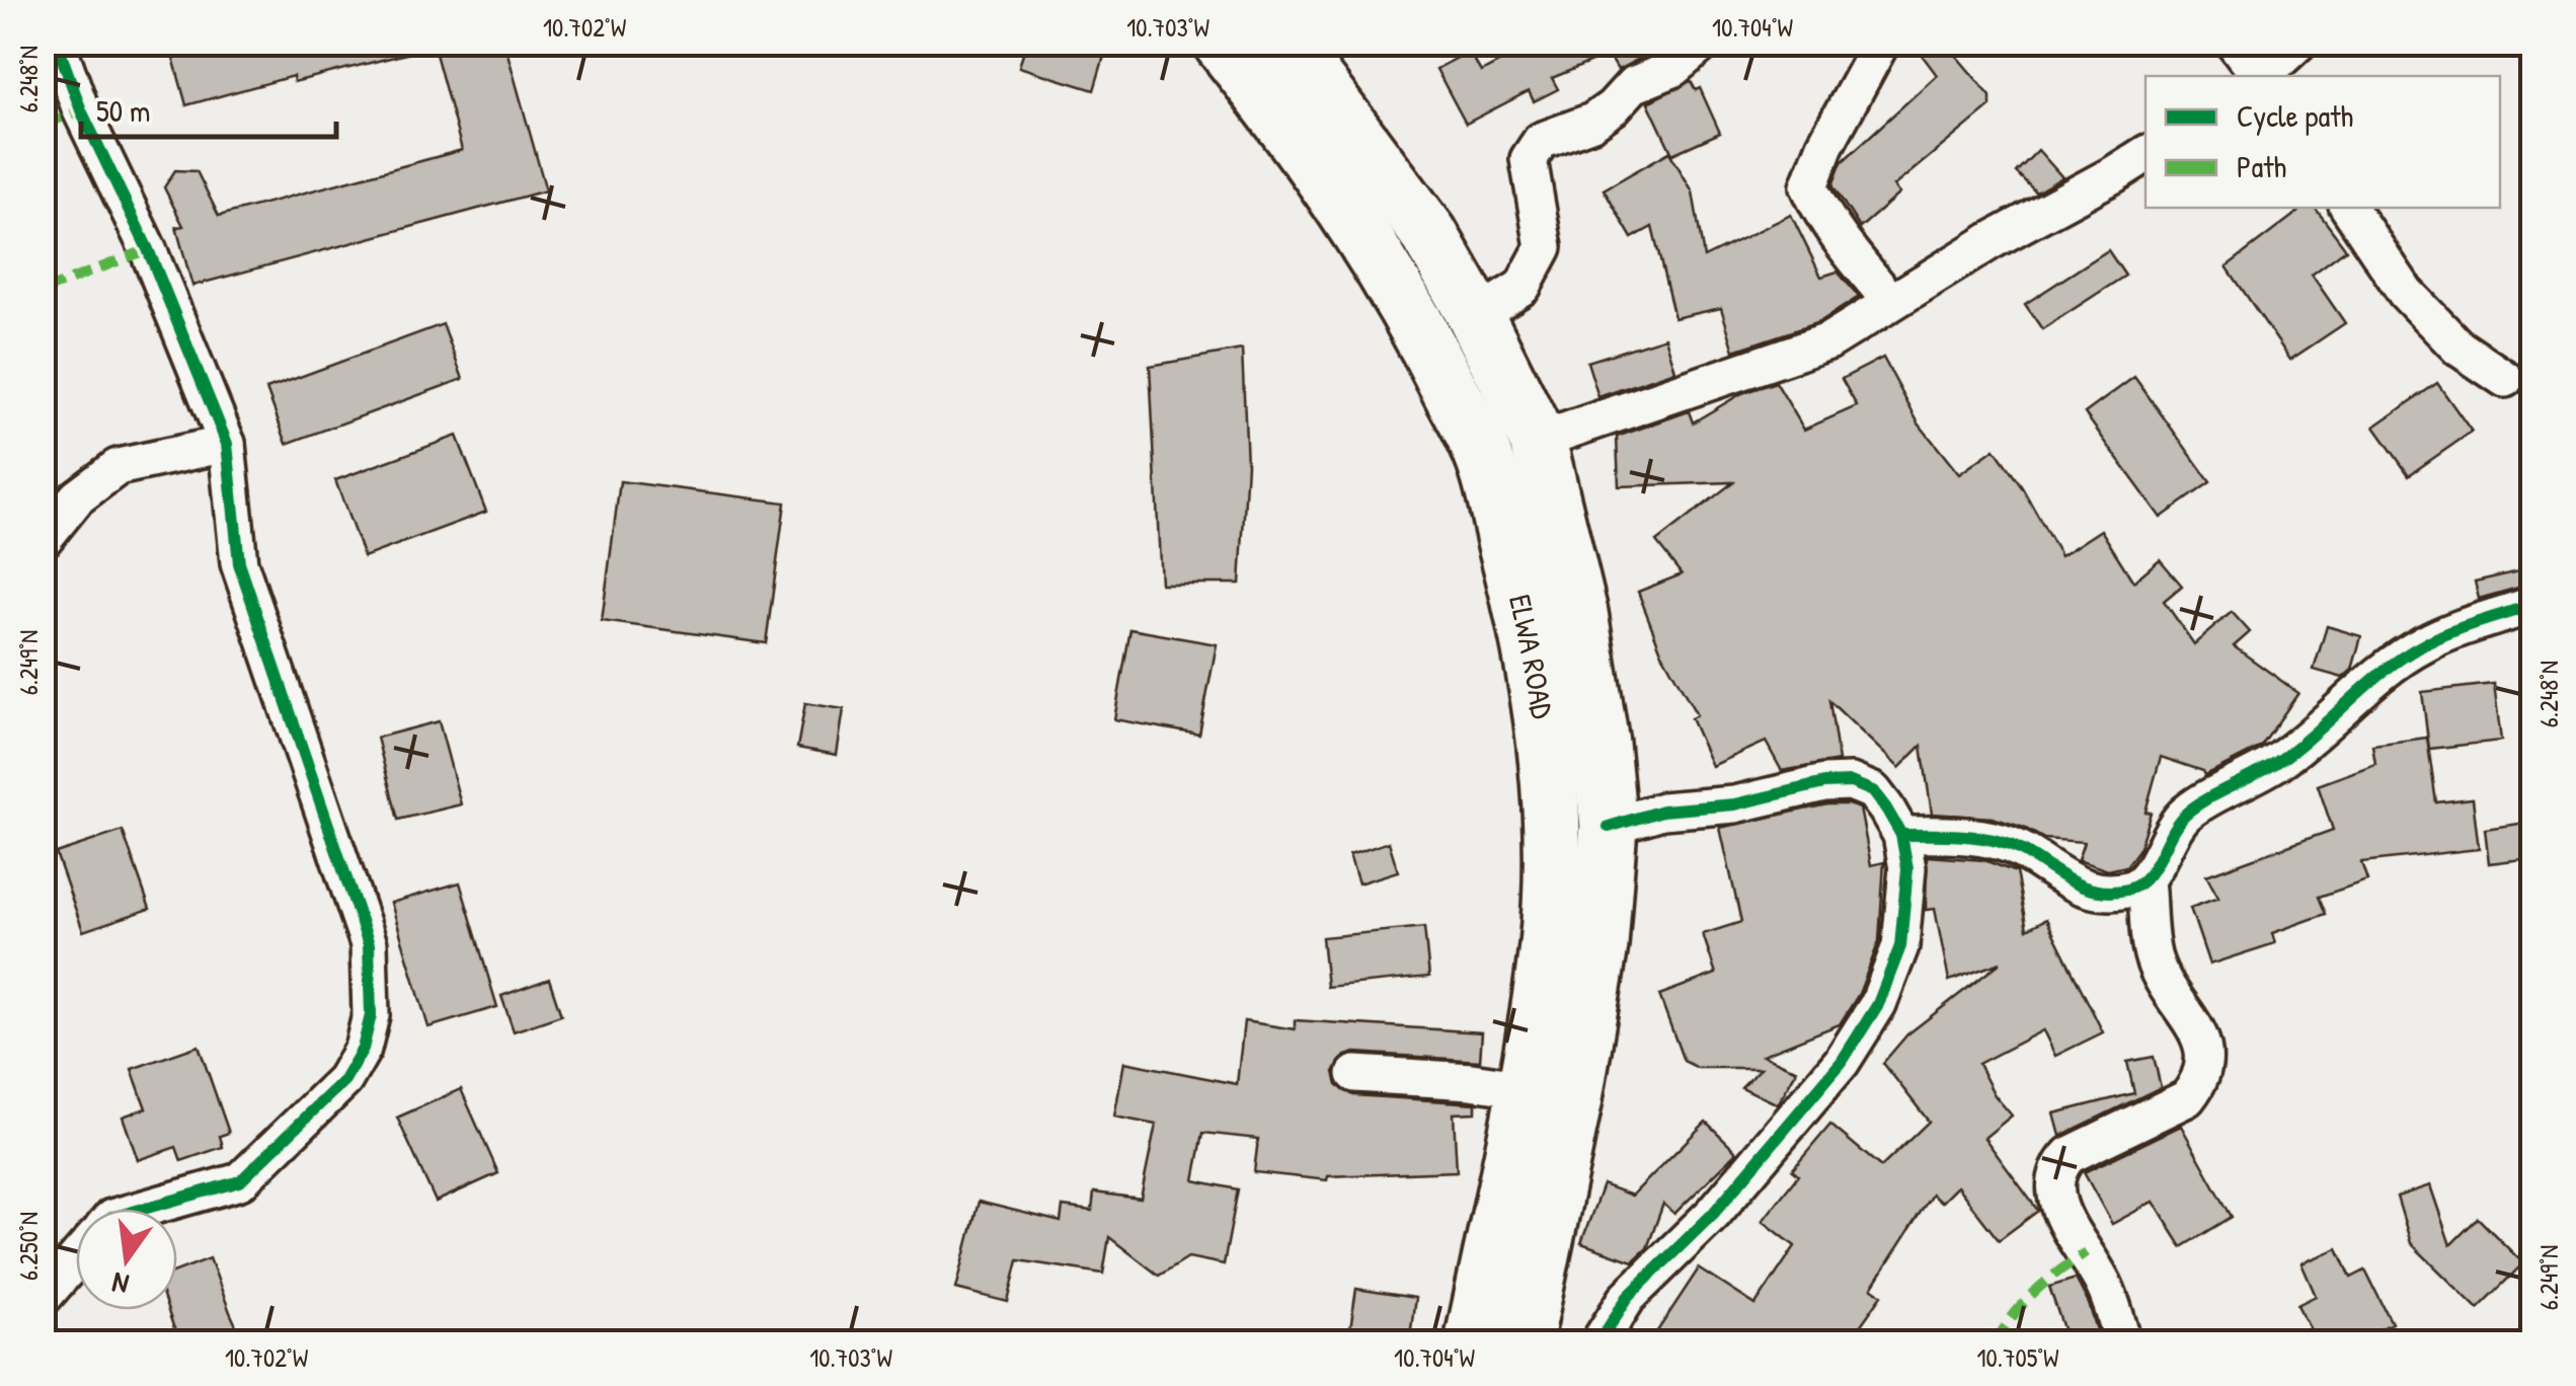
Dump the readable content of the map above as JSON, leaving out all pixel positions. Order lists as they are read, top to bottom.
{
  "streets": {
    "main road": ["ELWA ROAD"]
  },
  "legend": ["Cycle path", "Path"],
  "scale_bar": "50 m",
  "north": "bottom",
  "coordinates": [
    "10.702°W",
    "10.703°W",
    "10.704°W",
    "6.248°N",
    "6.249°N",
    "6.250°N",
    "10.705°W"
  ]
}
